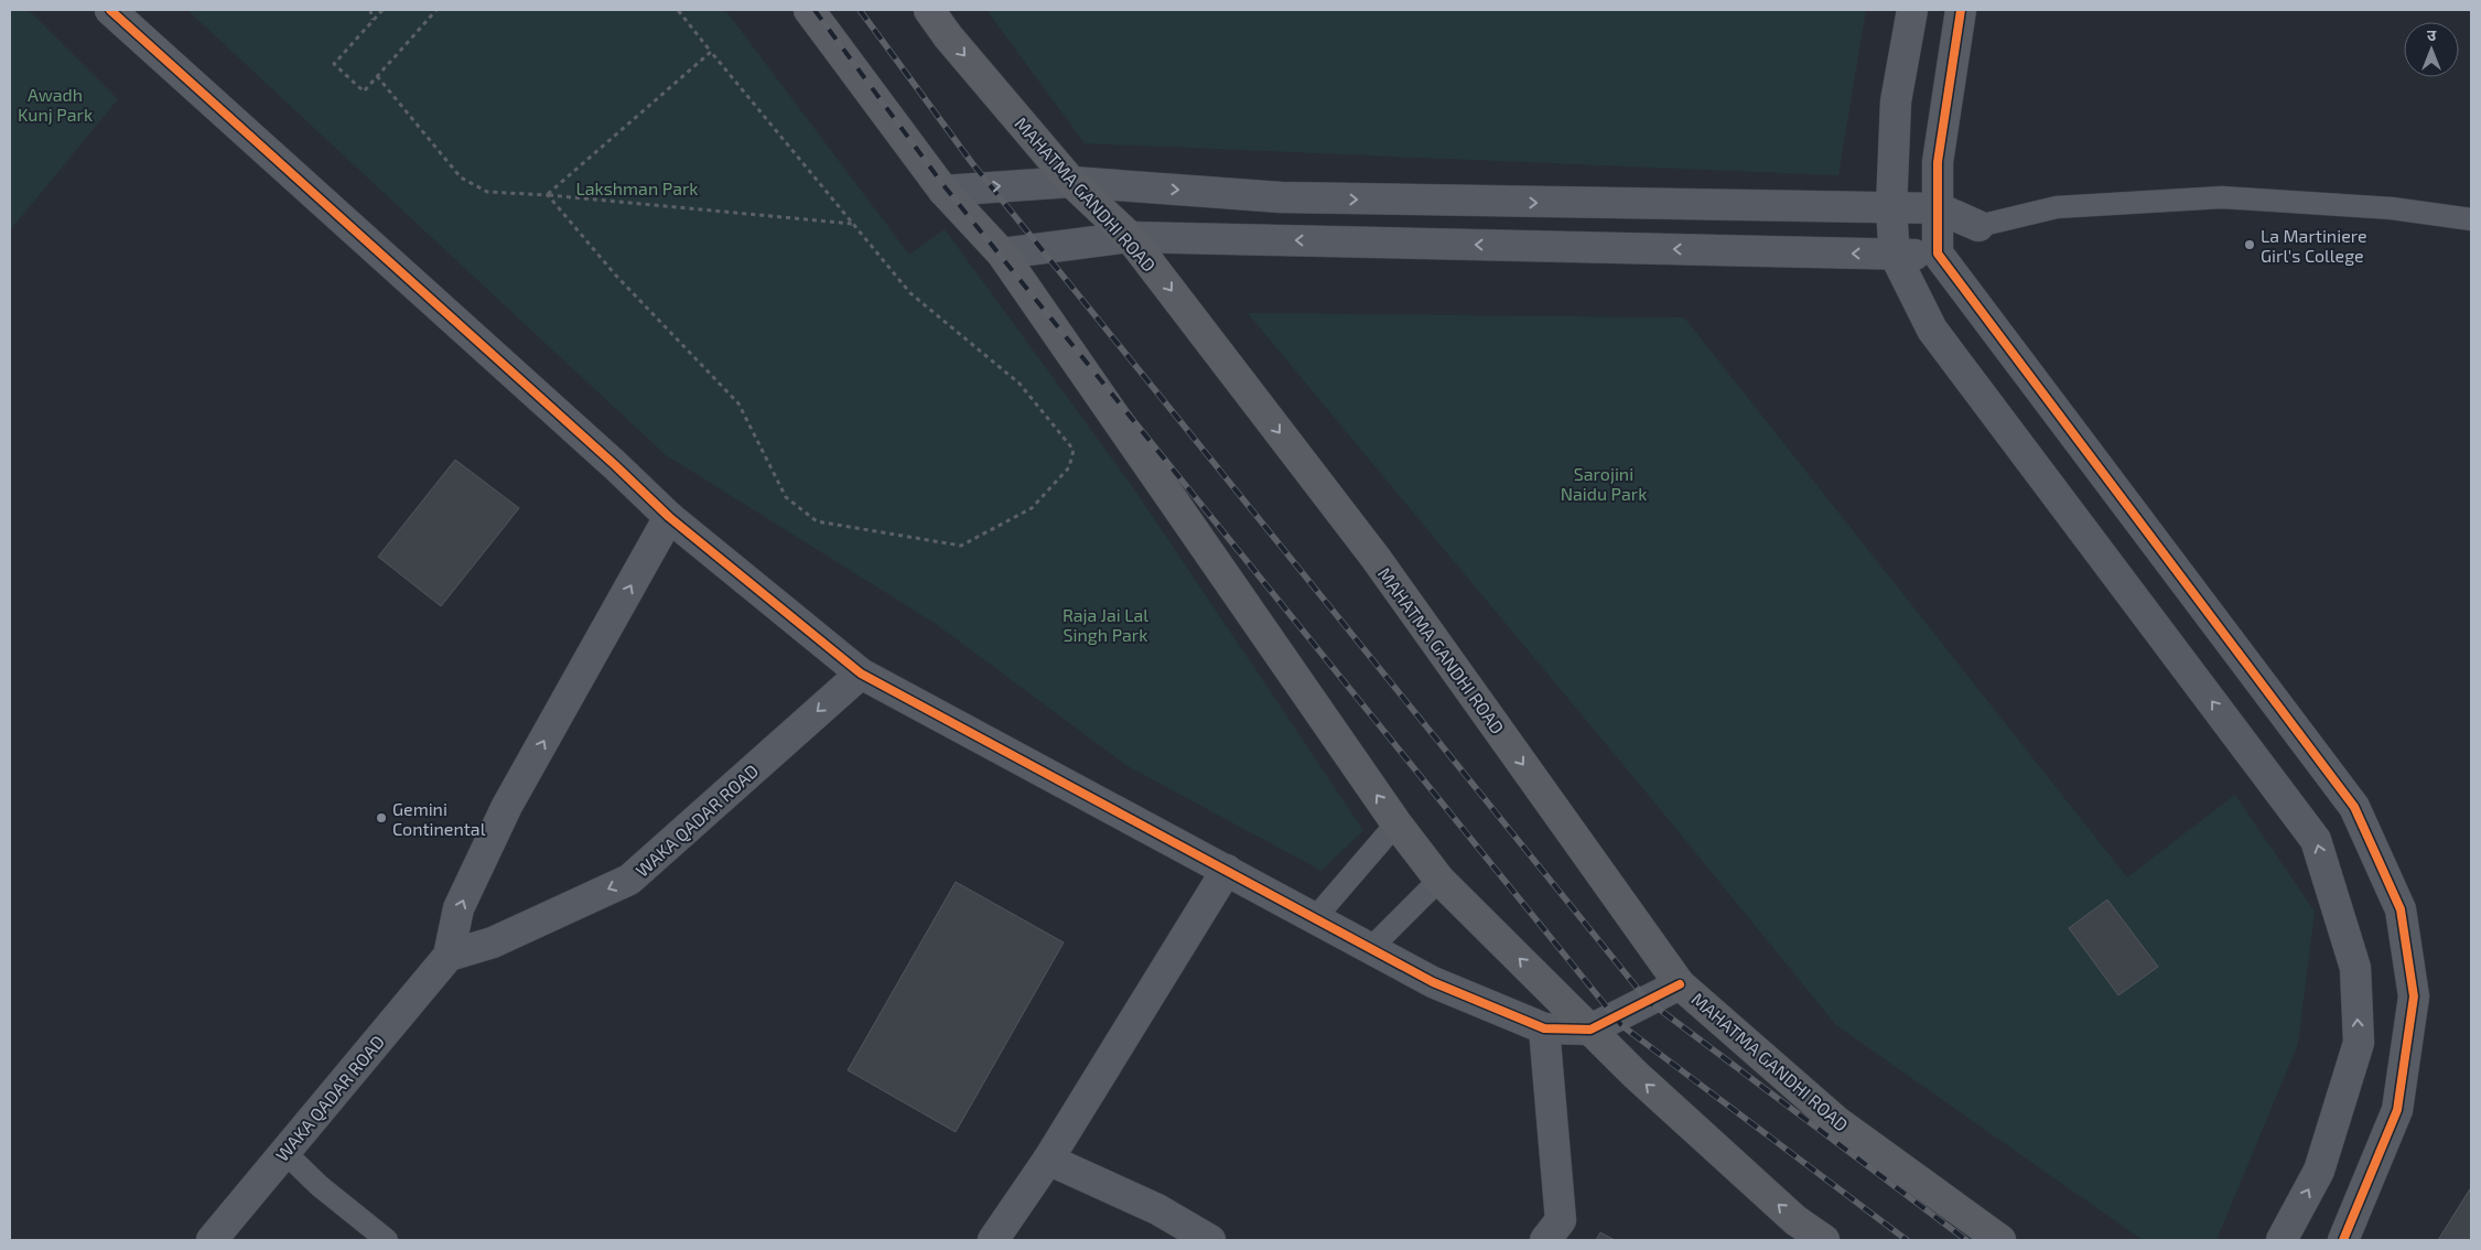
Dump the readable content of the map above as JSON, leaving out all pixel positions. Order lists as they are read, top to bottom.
{
  "streets": {
    "main road": ["MAHATMA GANDHI ROAD"],
    "street": ["WAKA QADAR ROAD"]
  },
  "parks": [
    "Awadh Kunj Park",
    "Lakshman Park",
    "Sarojini Naidu Park",
    "Raja Jai Lal Singh Park"
  ],
  "places": ["La Martiniere Girl's College", "Gemini Continental"],
  "north": "top"
}
